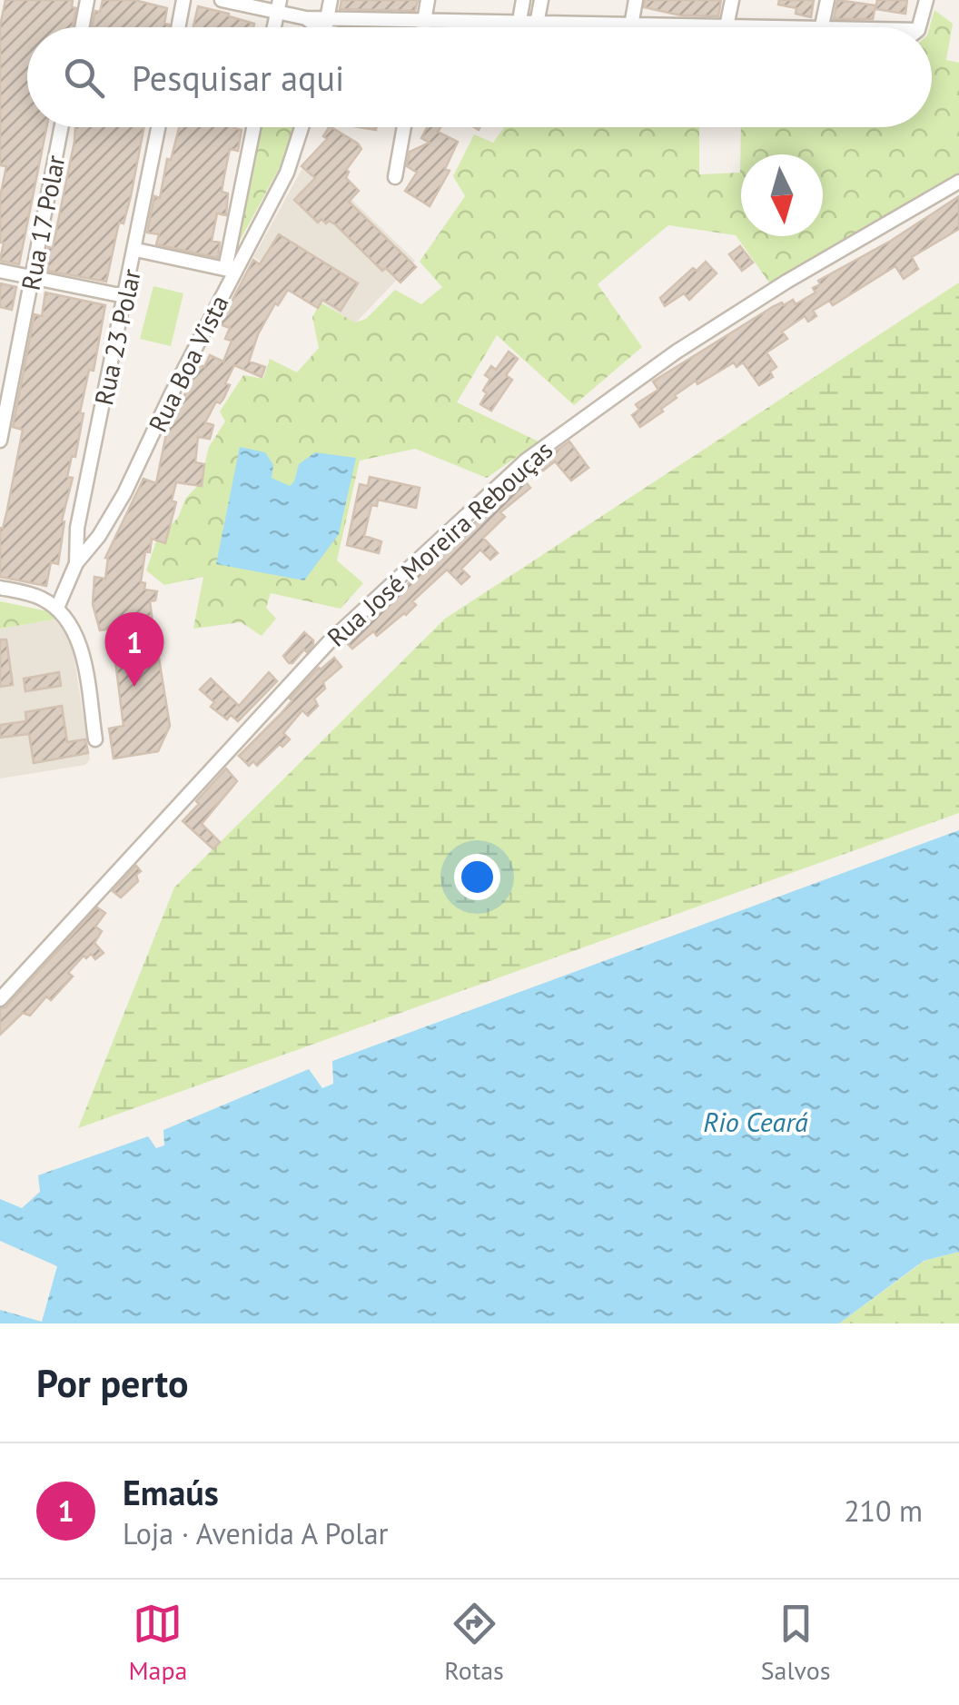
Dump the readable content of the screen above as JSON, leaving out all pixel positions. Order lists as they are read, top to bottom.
{
  "streets": {
    "street": [
      "Rua 17 Polar",
      "Rua 23 Polar",
      "Rua Boa Vista",
      "Rua José Moreira Rebouças"
    ]
  },
  "crossings": [
    ["Rua 23 Polar", "Rua Boa Vista"]
  ],
  "water": ["Rio Ceará"],
  "north": "bottom",
  "page": {
    "search": "Pesquisar aqui",
    "pins": "1",
    "heading": "Por perto",
    "list": [
      {
        "mark": "1",
        "name": "Emaús",
        "note": "Loja · Avenida A Polar",
        "value": "210 m"
      }
    ],
    "nav": ["Mapa", "Rotas", "Salvos"]
  }
}
